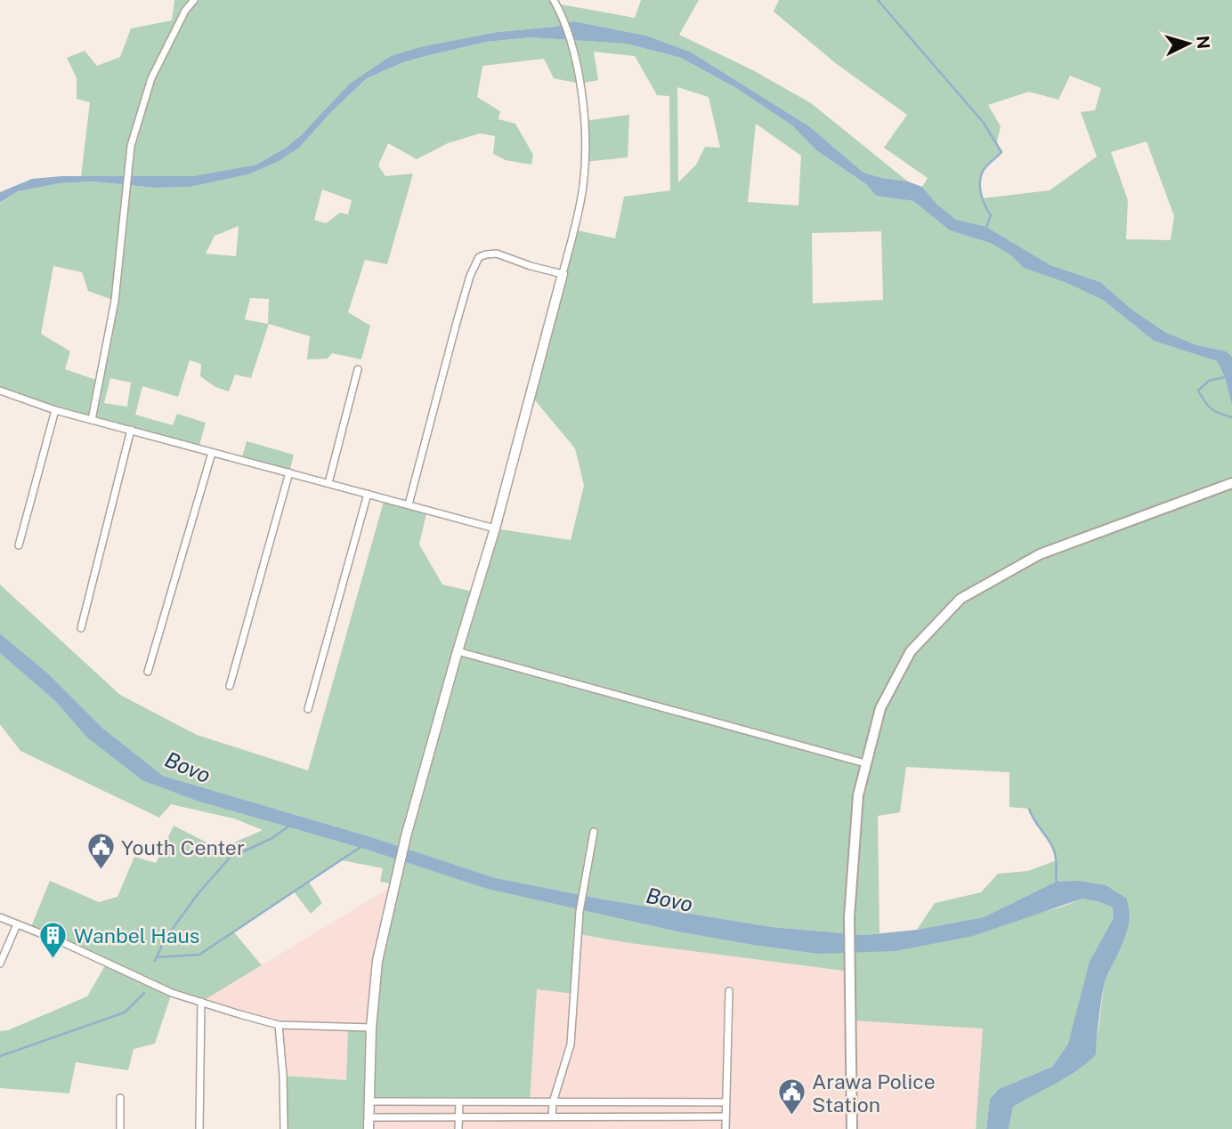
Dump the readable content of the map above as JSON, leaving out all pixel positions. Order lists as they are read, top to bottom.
{
  "water": ["Bovo"],
  "places": {
    "public building": ["Youth Center", "Arawa Police Station"],
    "building": ["Wanbel Haus"]
  },
  "north": "right"
}
